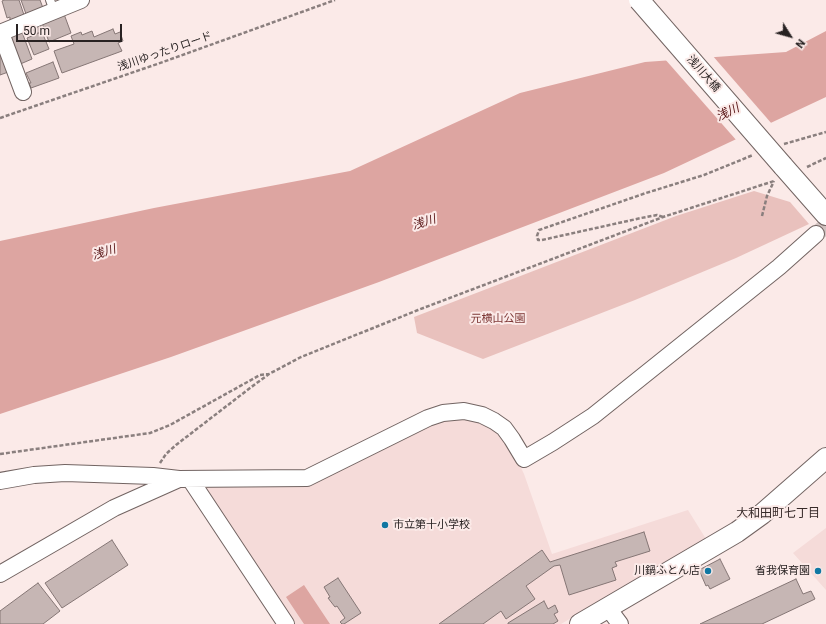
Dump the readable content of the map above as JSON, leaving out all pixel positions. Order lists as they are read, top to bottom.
{
  "streets": {
    "street": ["浅川大橋"],
    "path": ["浅川ゆったりロード"]
  },
  "districts": ["大和田町七丁目"],
  "water": ["浅川"],
  "parks": ["元横山公園"],
  "places": ["市立第十小学校", "川鍋ふとん店", "省我保育園"],
  "scale_bar": "50 m",
  "north": "bottom right"
}
